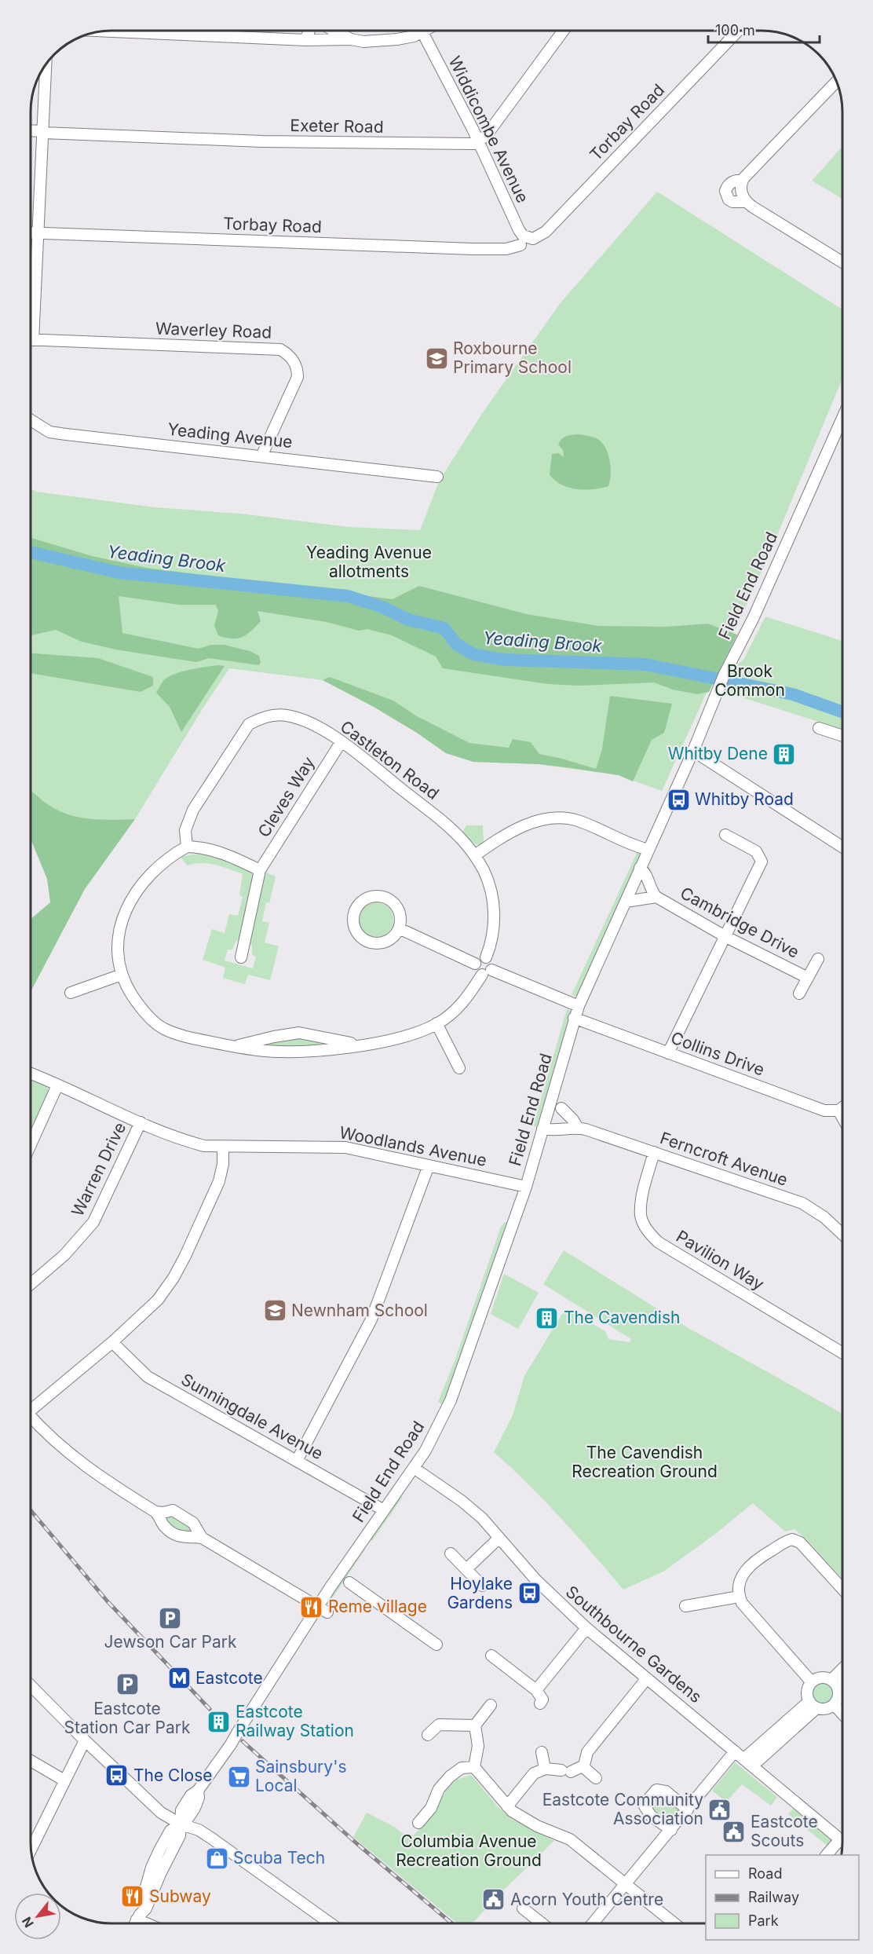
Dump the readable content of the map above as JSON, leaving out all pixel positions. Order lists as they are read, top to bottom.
{
  "streets": {
    "street": [
      "Torbay Road",
      "Exeter Road",
      "Widdicombe Avenue",
      "Waverley Road",
      "Yeading Avenue",
      "Field End Road",
      "Castleton Road",
      "Cleves Way",
      "Cambridge Drive",
      "Collins Drive",
      "Woodlands Avenue",
      "Ferncroft Avenue",
      "Warren Drive",
      "Pavilion Way",
      "Sunningdale Avenue",
      "Southbourne Gardens"
    ]
  },
  "crossings": [
    ["Torbay Road", "Widdicombe Avenue"],
    ["Exeter Road", "Widdicombe Avenue"],
    ["Waverley Road", "Yeading Avenue"],
    ["Field End Road", "Cambridge Drive"],
    ["Field End Road", "Collins Drive"],
    ["Field End Road", "Woodlands Avenue"],
    ["Field End Road", "Ferncroft Avenue"],
    ["Field End Road", "Sunningdale Avenue"],
    ["Field End Road", "Southbourne Gardens"],
    ["Castleton Road", "Cleves Way"],
    ["Woodlands Avenue", "Warren Drive"],
    ["Ferncroft Avenue", "Pavilion Way"]
  ],
  "water": ["Yeading Brook"],
  "parks": [
    "Yeading Avenue allotments",
    "Brook Common",
    "The Cavendish Recreation Ground",
    "Columbia Avenue Recreation Ground"
  ],
  "places": {
    "school or university": ["Roxbourne Primary School", "Newnham School"],
    "building": ["Whitby Dene", "The Cavendish", "Eastcote Railway Station"],
    "bus stop": ["Whitby Road", "Hoylake Gardens", "The Close"],
    "restaurant": ["Reme village", "Subway"],
    "parking": ["Jewson Car Park", "Eastcote Station Car Park"],
    "metro station": ["Eastcote"],
    "supermarket": ["Sainsbury's Local"],
    "public building": ["Eastcote Community Association", "Eastcote Scouts", "Acorn Youth Centre"],
    "shop": ["Scuba Tech"]
  },
  "legend": ["Road", "Railway", "Park"],
  "scale_bar": "100 m",
  "north": "bottom left"
}
